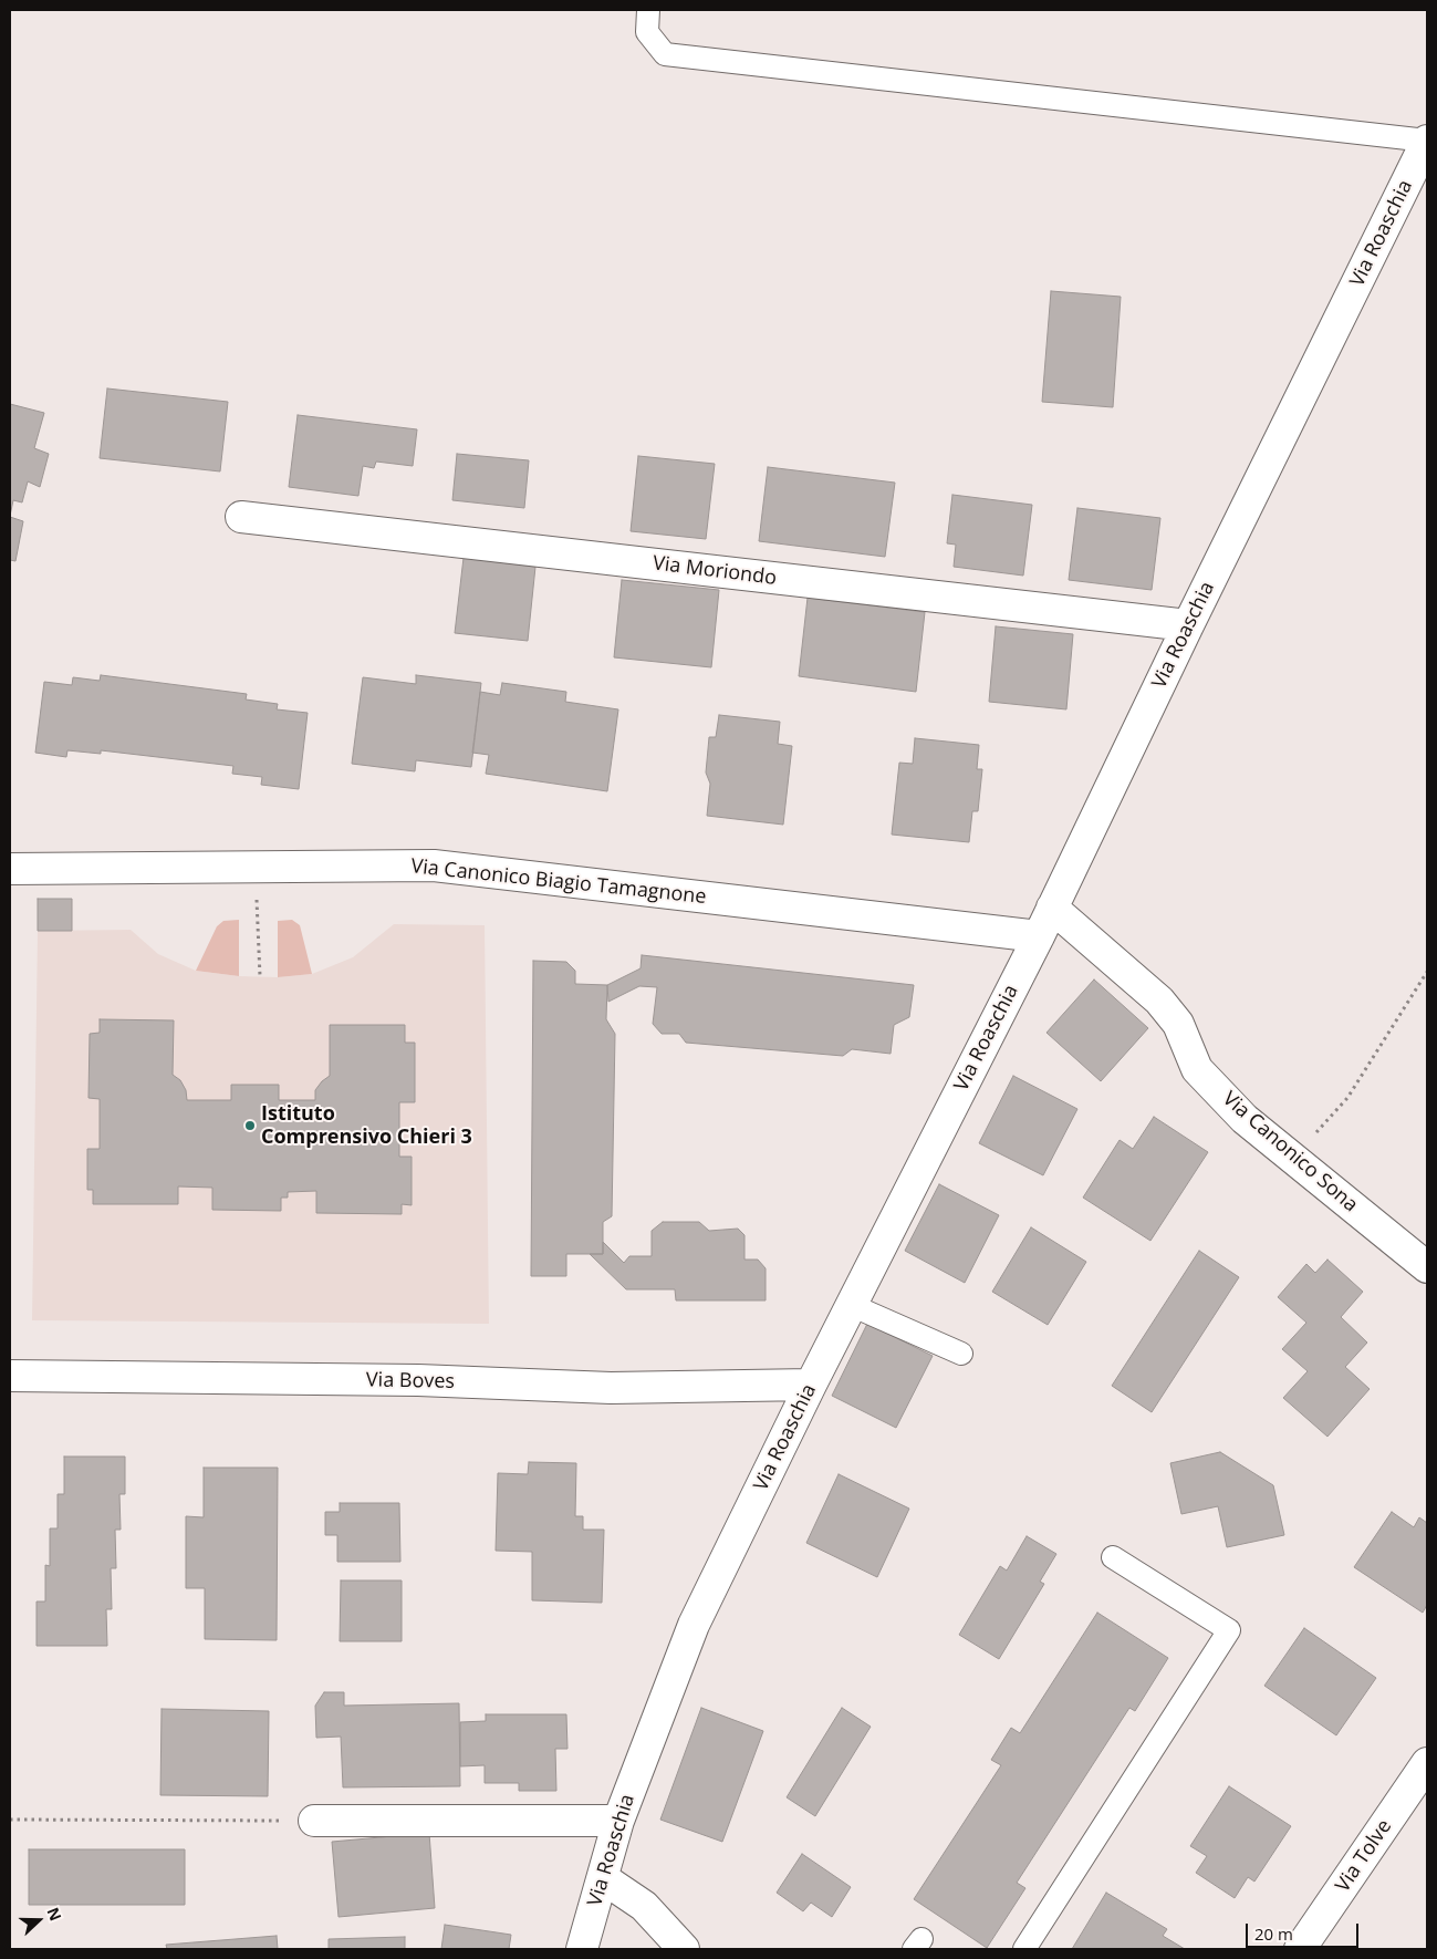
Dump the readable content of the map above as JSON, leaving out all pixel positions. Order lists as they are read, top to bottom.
{
  "streets": {
    "street": [
      "Via Roaschia",
      "Via Moriondo",
      "Via Canonico Biagio Tamagnone",
      "Via Canonico Sona",
      "Via Boves",
      "Via Tolve"
    ]
  },
  "crossings": [
    ["Via Roaschia", "Via Moriondo"],
    ["Via Roaschia", "Via Canonico Biagio Tamagnone"],
    ["Via Roaschia", "Via Canonico Sona"],
    ["Via Roaschia", "Via Boves"]
  ],
  "places": ["Istituto Comprensivo Chieri 3"],
  "scale_bar": "20 m",
  "north": "right"
}
